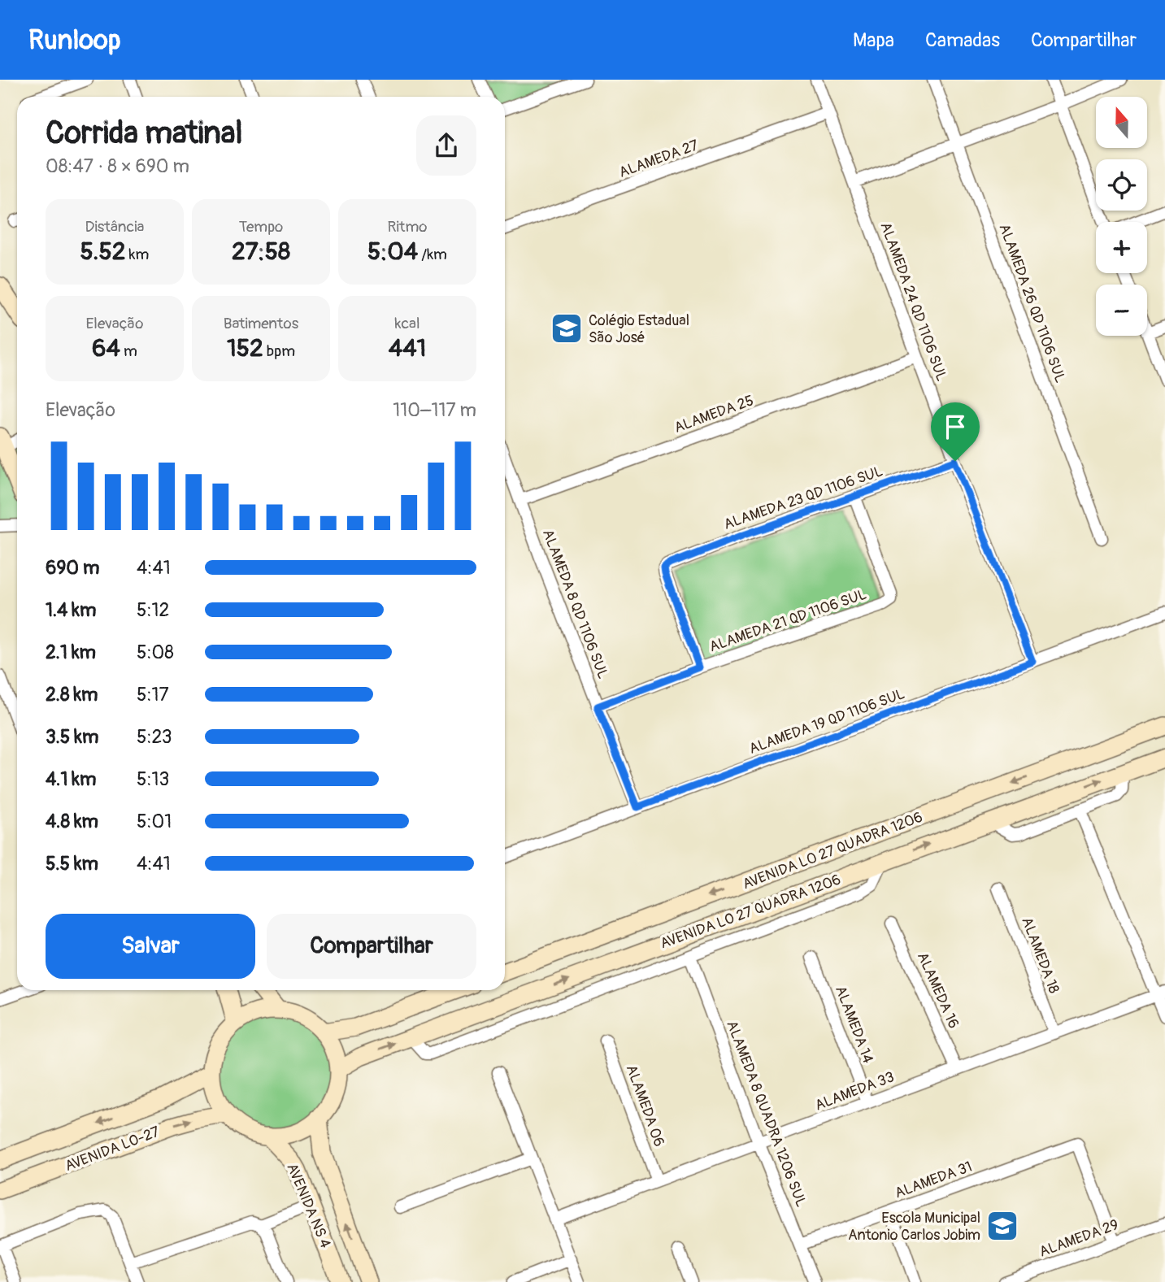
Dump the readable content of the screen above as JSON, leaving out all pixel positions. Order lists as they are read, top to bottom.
{
  "streets": {
    "main road": [
      "AVENIDA L0 27 QUADRA 1206",
      "AVENIDA LO 27 QUADRA 1206",
      "AVENIDA LO-27",
      "AVENIDA NS 4"
    ],
    "street": [
      "ALAMEDA 27",
      "ALAMEDA 24 QD 1106 SUL",
      "ALAMEDA 26 QD 1106 SUL",
      "ALAMEDA 25",
      "ALAMEDA 23 QD 1106 SUL",
      "ALAMEDA 8 QD 1106 SUL",
      "ALAMEDA 21 QD 1106 SUL",
      "ALAMEDA 19 QD 1106 SUL",
      "ALAMEDA 18",
      "ALAMEDA 16",
      "ALAMEDA 14",
      "ALAMEDA 33",
      "ALAMEDA 06",
      "ALAMEDA 8 QUADRA 1206 SUL",
      "ALAMEDA 31",
      "ALAMEDA 29"
    ]
  },
  "crossings": [
    ["ALAMEDA 27", "ALAMEDA 24 QD 1106 SUL"],
    ["ALAMEDA 24 QD 1106 SUL", "ALAMEDA 25"],
    ["ALAMEDA 24 QD 1106 SUL", "ALAMEDA 23 QD 1106 SUL"],
    ["ALAMEDA 24 QD 1106 SUL", "ALAMEDA 19 QD 1106 SUL"],
    ["ALAMEDA 25", "ALAMEDA 8 QD 1106 SUL"],
    ["ALAMEDA 23 QD 1106 SUL", "ALAMEDA 21 QD 1106 SUL"],
    ["ALAMEDA 8 QD 1106 SUL", "ALAMEDA 21 QD 1106 SUL"],
    ["ALAMEDA 8 QD 1106 SUL", "ALAMEDA 19 QD 1106 SUL"],
    ["AVENIDA LO 27 QUADRA 1206", "AVENIDA LO-27"],
    ["AVENIDA LO 27 QUADRA 1206", "AVENIDA NS 4"],
    ["ALAMEDA 18", "ALAMEDA 33"],
    ["ALAMEDA 16", "ALAMEDA 33"],
    ["ALAMEDA 14", "ALAMEDA 33"],
    ["ALAMEDA 33", "ALAMEDA 06"],
    ["ALAMEDA 33", "ALAMEDA 8 QUADRA 1206 SUL"],
    ["ALAMEDA 8 QUADRA 1206 SUL", "ALAMEDA 31"],
    ["AVENIDA LO-27", "AVENIDA NS 4"],
    ["ALAMEDA 31", "ALAMEDA 29"]
  ],
  "one_way": ["AVENIDA L0 27 QUADRA 1206", "AVENIDA LO 27 QUADRA 1206"],
  "places": {
    "school or university": ["Colégio Estadual São José", "Escola Municipal Antonio Carlos Jobim"]
  },
  "north": "top",
  "page": {
    "header": "Runloop",
    "nav": ["Mapa", "Camadas", "Compartilhar"],
    "map_buttons": ["+", "−"],
    "heading": ["Corrida matinal", "08:47 · 8 × 690 m"],
    "stats": [
      ["Distância", "5.52 km"],
      ["Tempo", "27:58"],
      ["Ritmo", "5:04 /km"],
      ["Elevação", "64 m"],
      ["Batimentos", "152 bpm"],
      ["kcal", "441"]
    ],
    "chart": ["Elevação", "110–117 m"],
    "list": [
      {
        "name": "690 m",
        "note": "4:41"
      },
      {
        "name": "1.4 km",
        "note": "5:12"
      },
      {
        "name": "2.1 km",
        "note": "5:08"
      },
      {
        "name": "2.8 km",
        "note": "5:17"
      },
      {
        "name": "3.5 km",
        "note": "5:23"
      },
      {
        "name": "4.1 km",
        "note": "5:13"
      },
      {
        "name": "4.8 km",
        "note": "5:01"
      },
      {
        "name": "5.5 km",
        "note": "4:41"
      }
    ],
    "buttons": ["Salvar", "Compartilhar"]
  }
}
